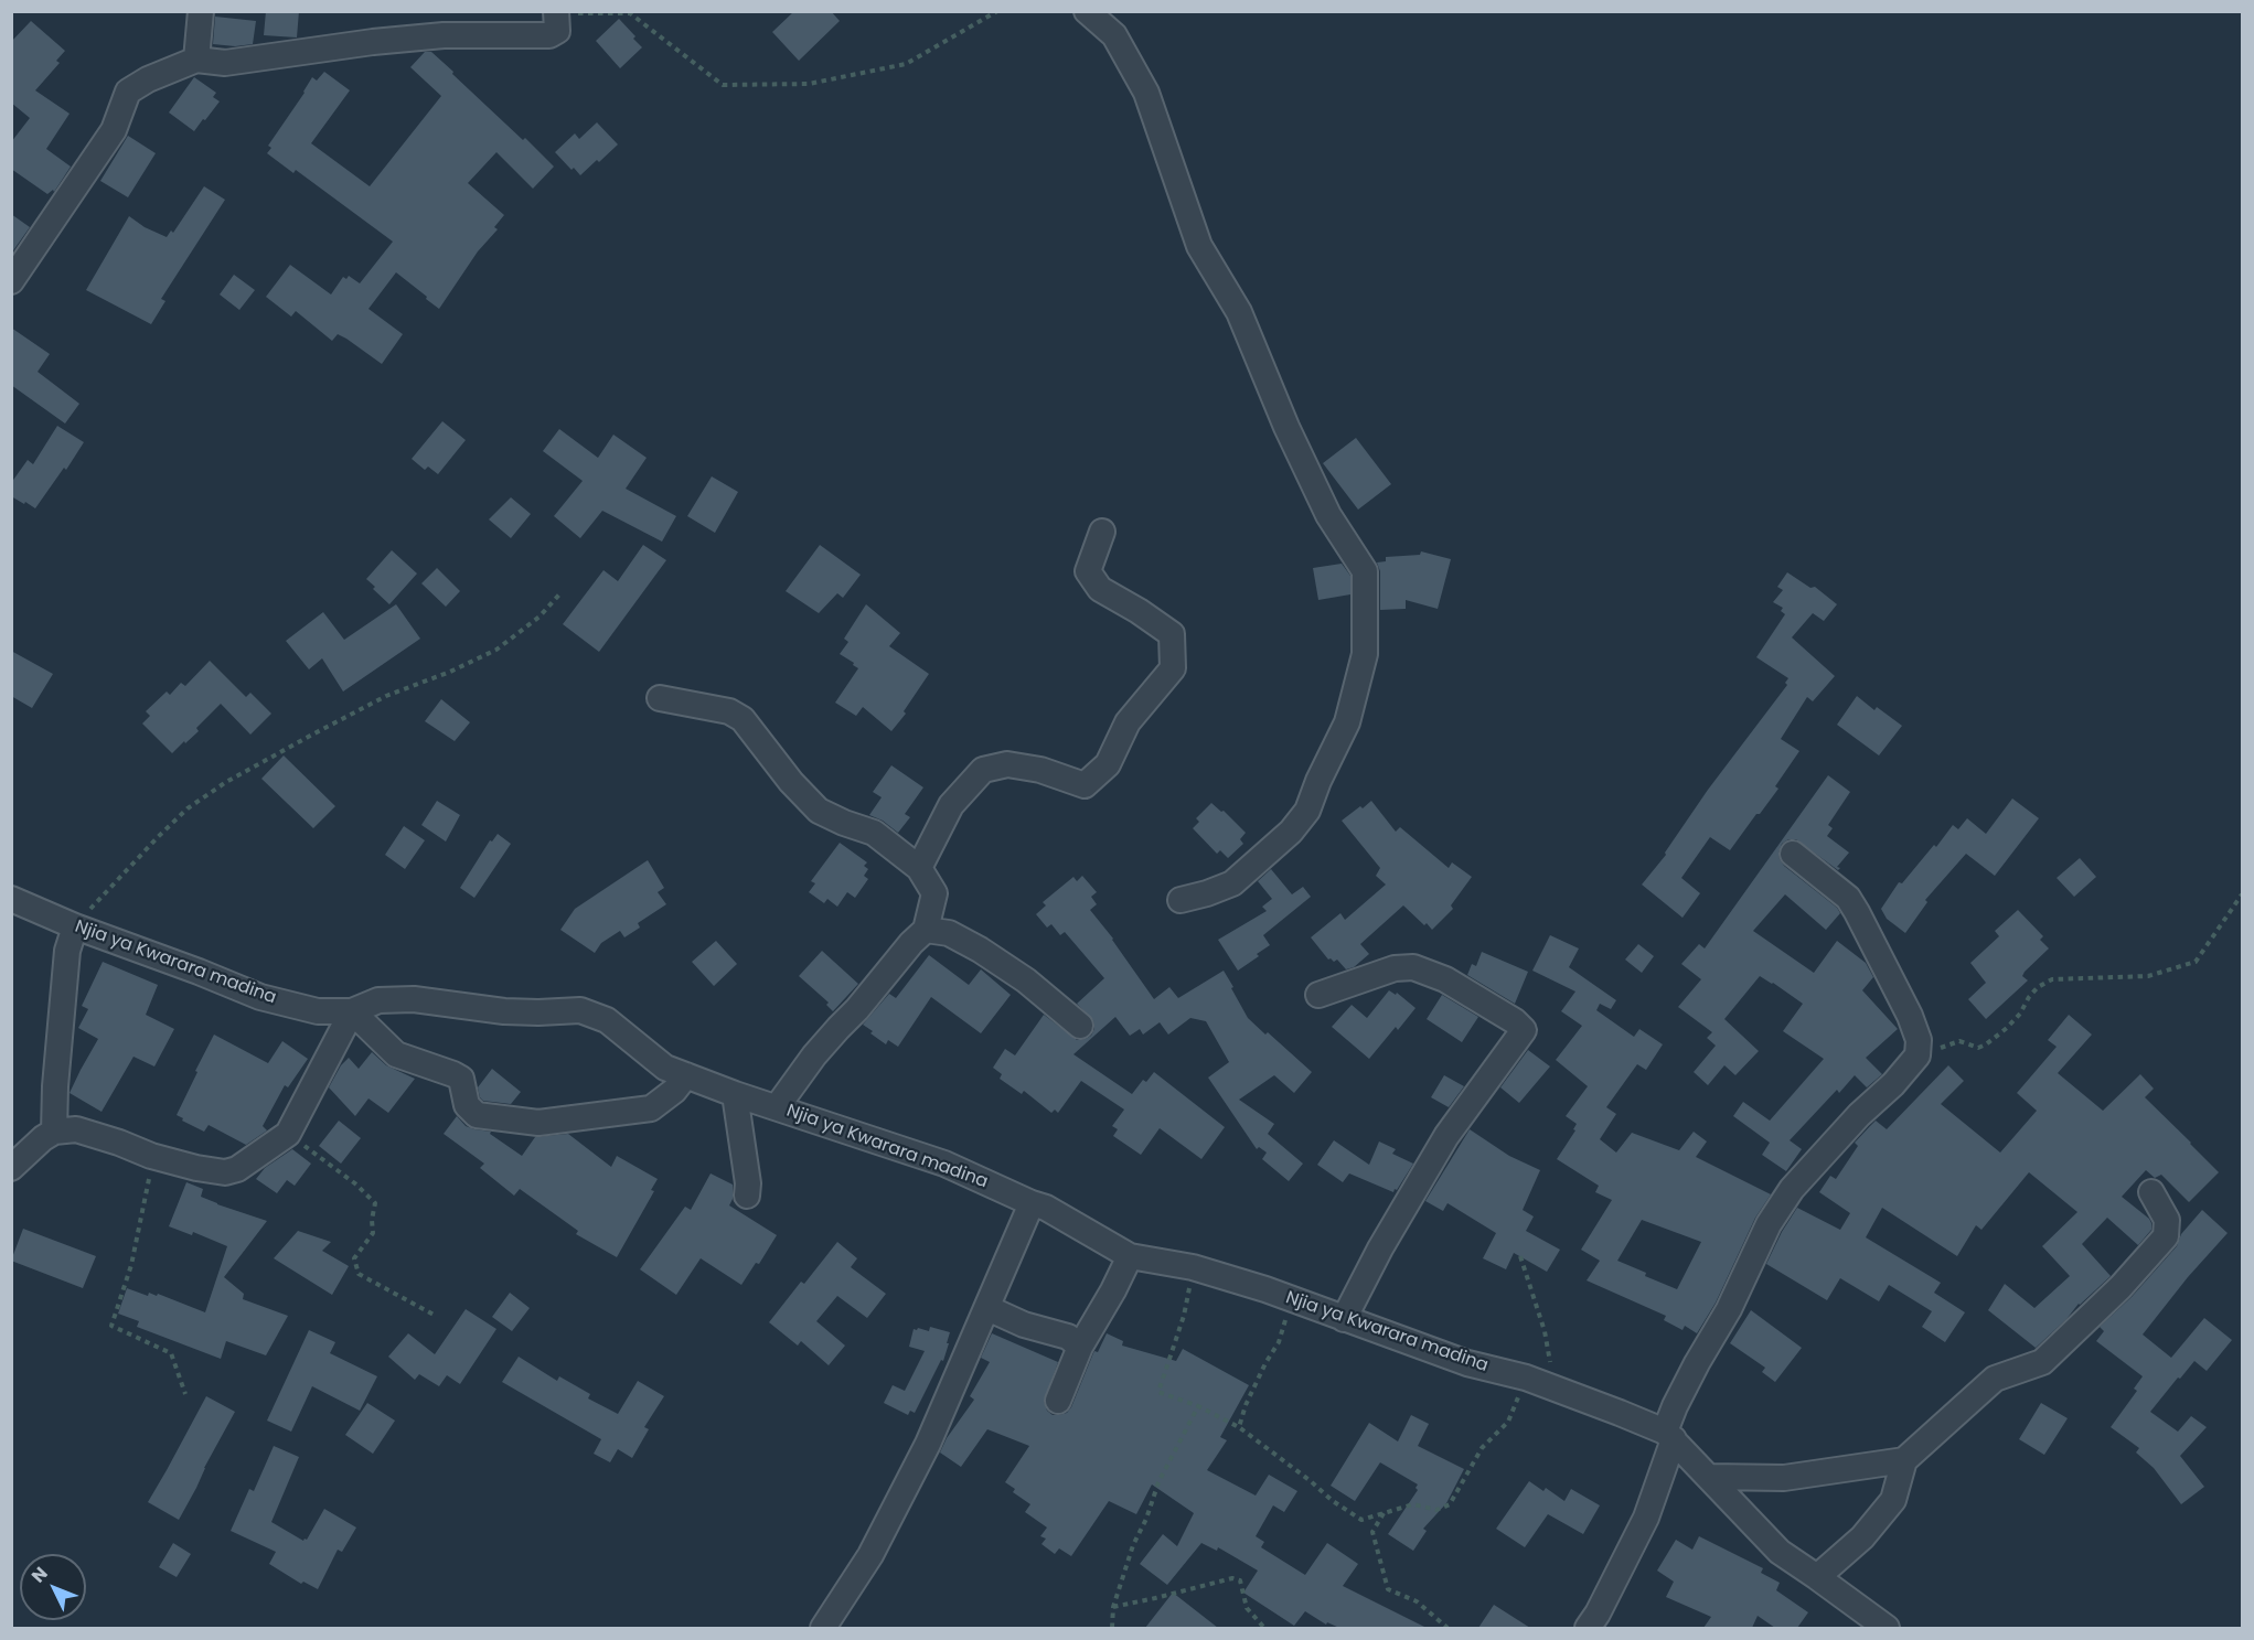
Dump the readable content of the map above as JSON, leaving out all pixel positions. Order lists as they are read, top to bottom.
{
  "streets": {
    "street": ["Njia ya Kwarara madina"]
  },
  "north": "top left"
}
